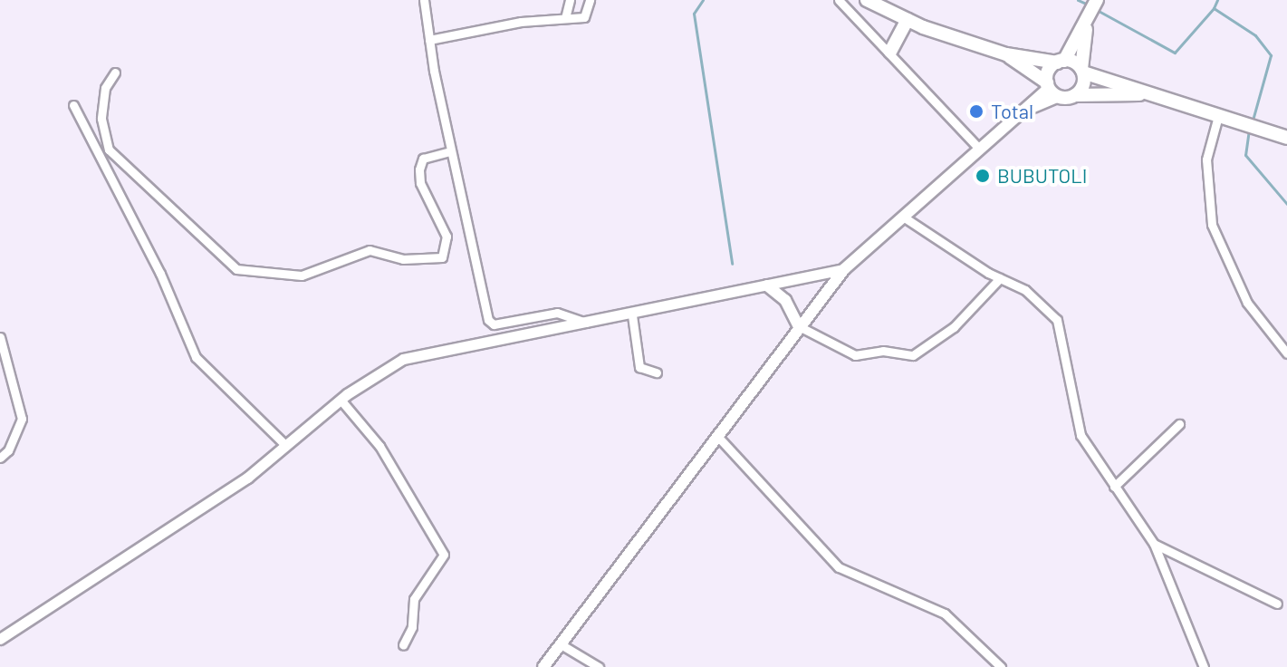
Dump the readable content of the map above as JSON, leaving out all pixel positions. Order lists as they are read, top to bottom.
{
  "places": ["Total", "BUBUTOLI"]
}
